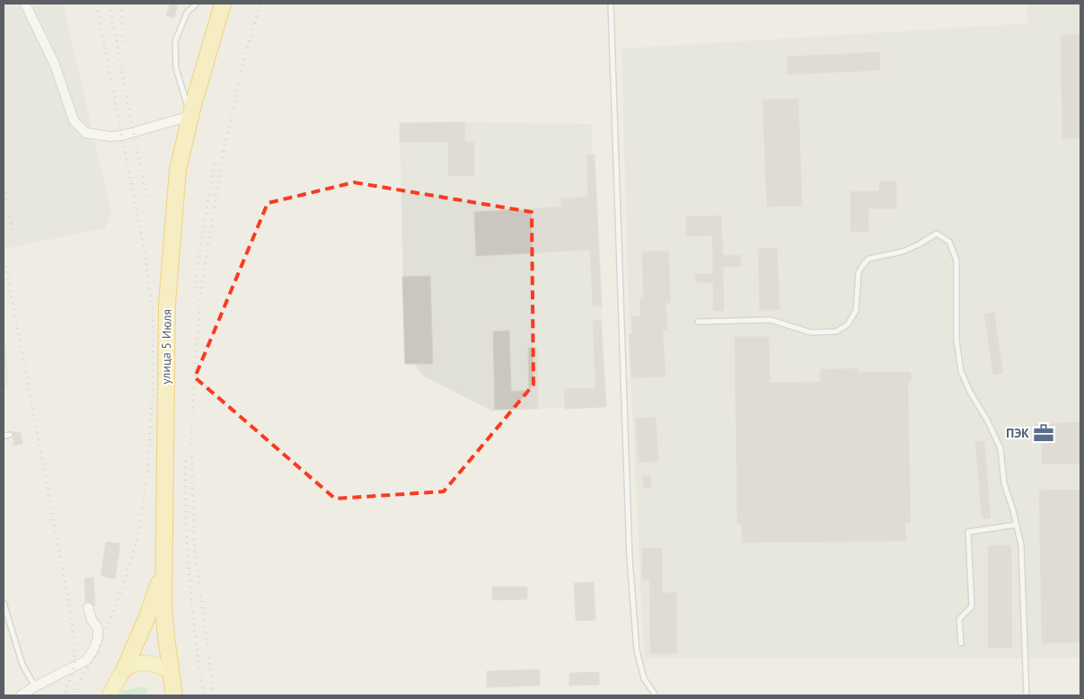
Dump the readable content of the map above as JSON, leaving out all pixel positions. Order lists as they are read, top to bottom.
{
  "streets": {
    "highway": ["улица 5 Июля"]
  },
  "places": {
    "office": ["ПЭК"]
  }
}
